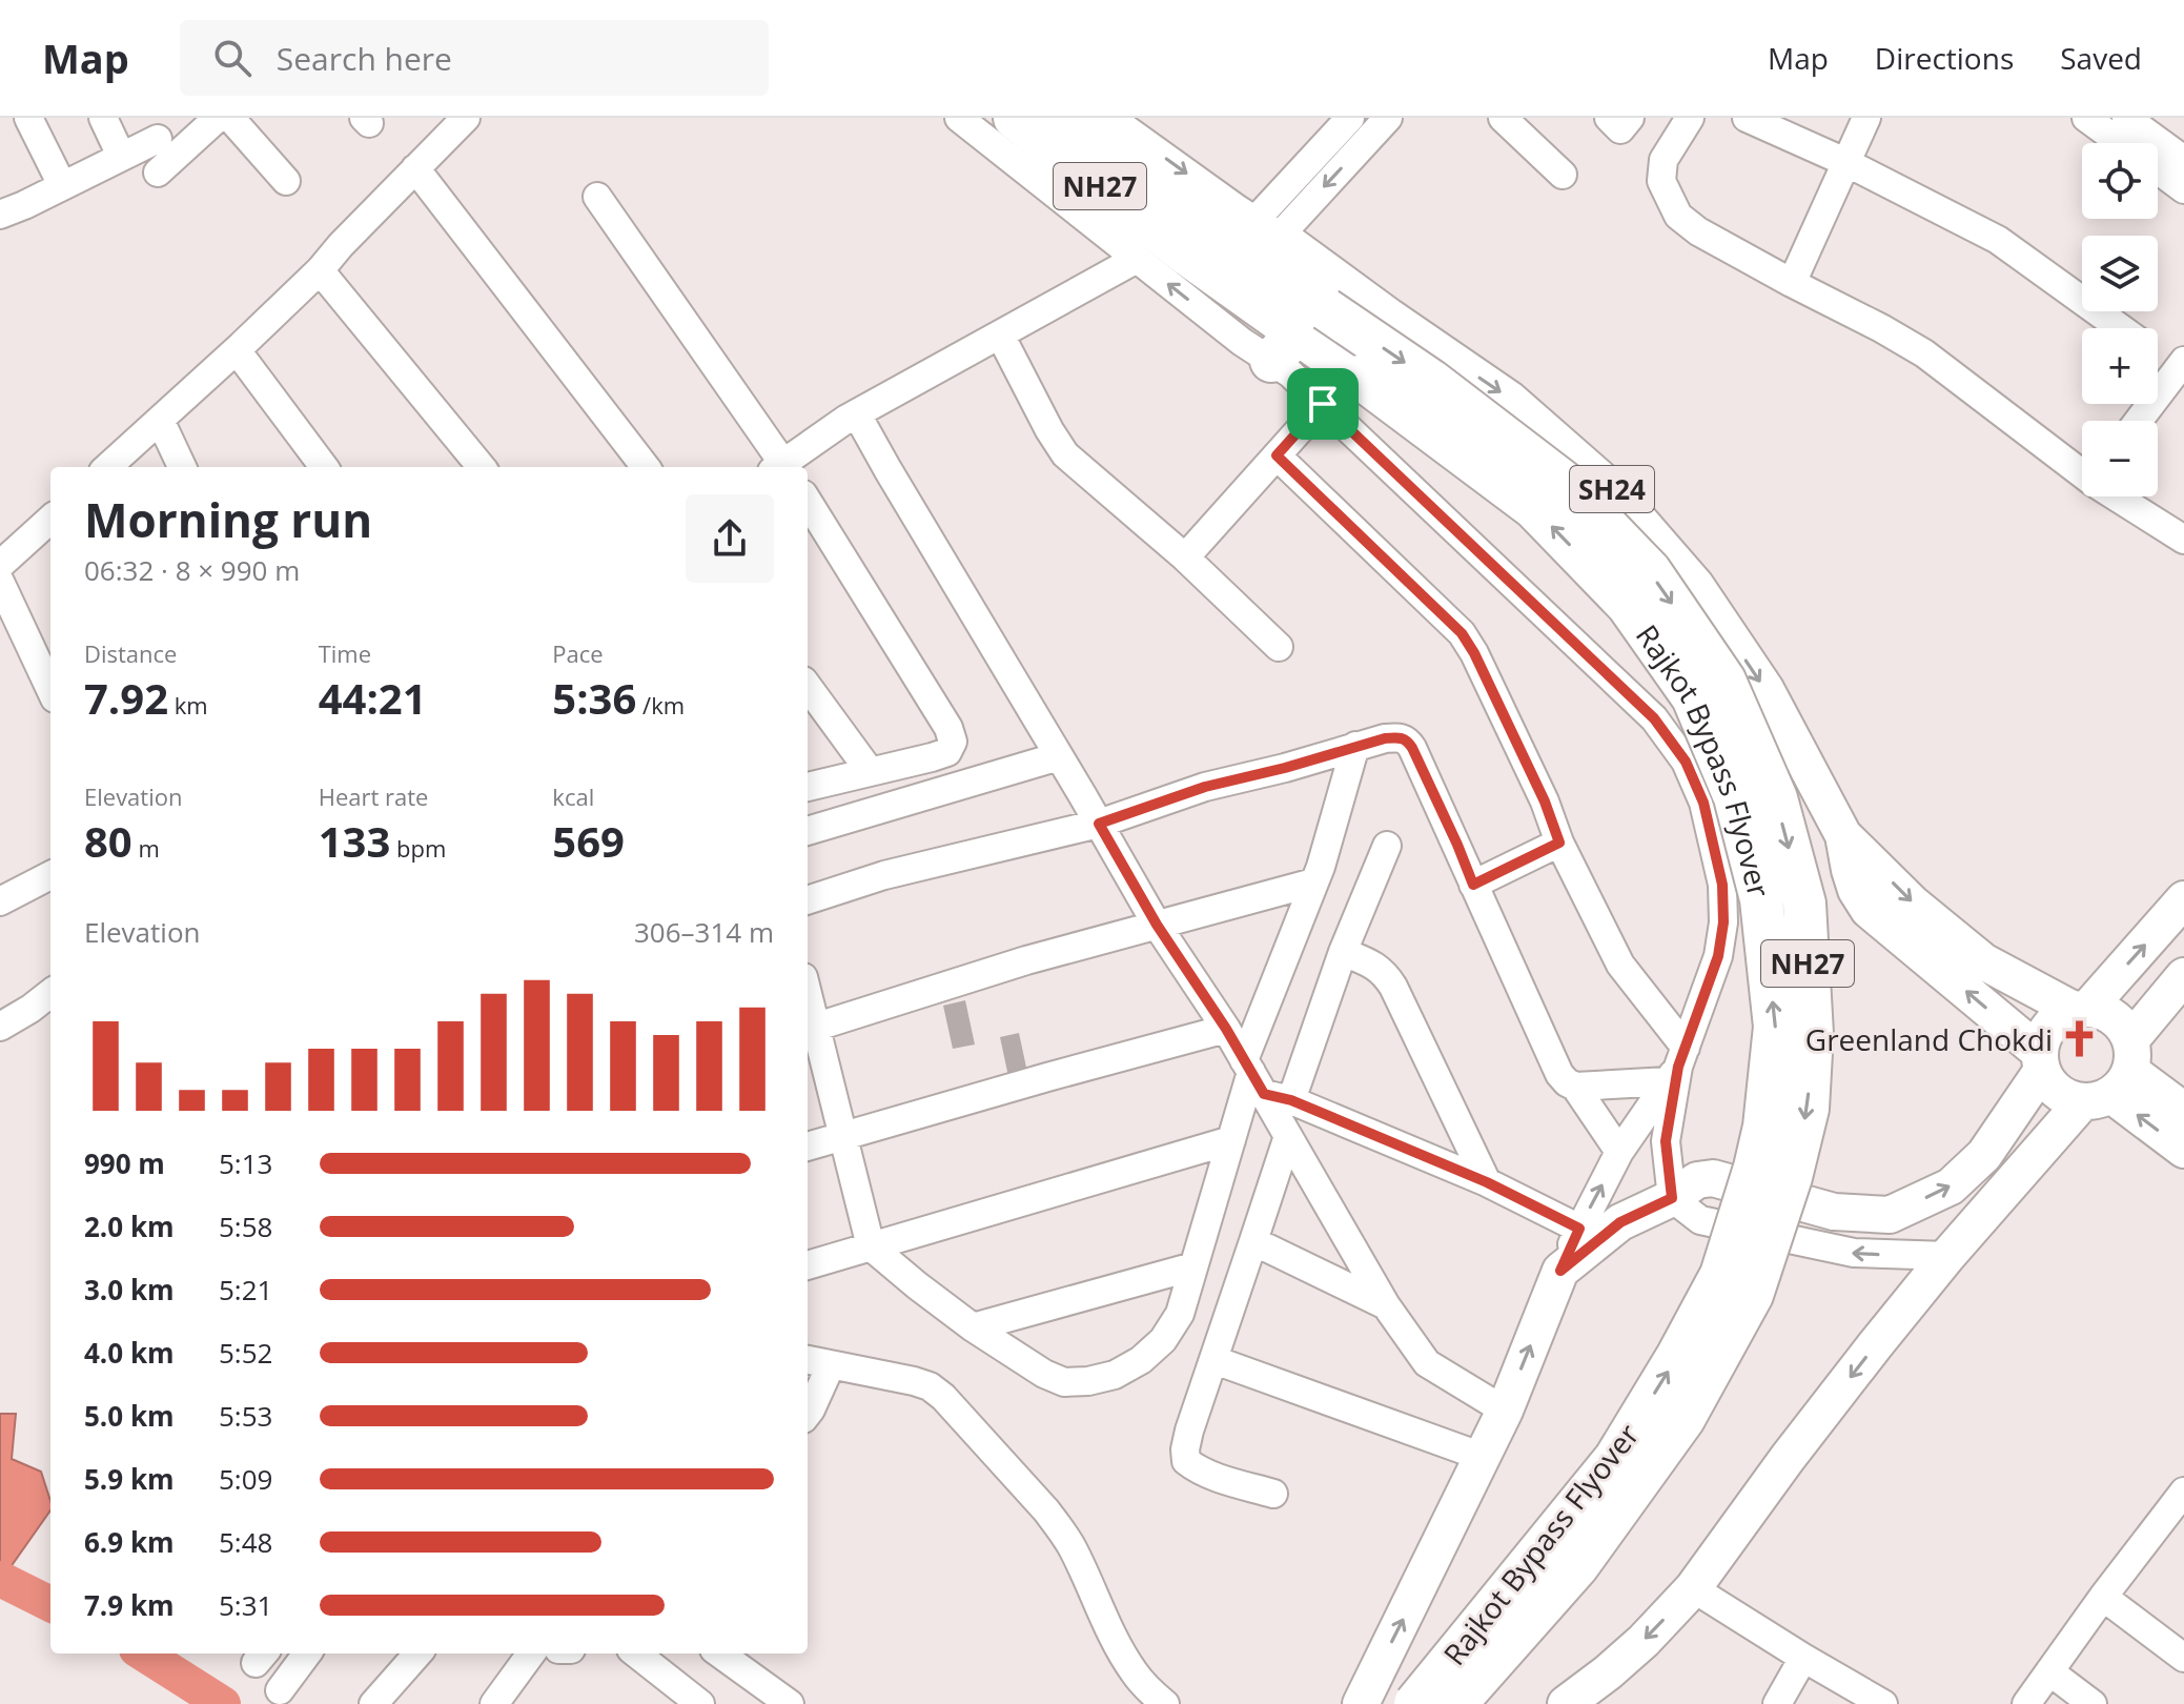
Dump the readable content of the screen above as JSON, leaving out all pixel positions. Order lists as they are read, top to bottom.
{
  "streets": {
    "highway": ["NH27", "Rajkot Bypass Flyover"],
    "main road": ["SH24"]
  },
  "crossings": [
    ["SH24", "Rajkot Bypass Flyover"]
  ],
  "places": {
    "church": ["Greenland Chokdi"]
  },
  "page": {
    "header": "Map",
    "search": "Search here",
    "nav": ["Map", "Directions", "Saved"],
    "map_buttons": ["+", "−"],
    "heading": ["Morning run", "06:32 · 8 × 990 m"],
    "stats": [
      ["Distance", "7.92 km"],
      ["Time", "44:21"],
      ["Pace", "5:36 /km"],
      ["Elevation", "80 m"],
      ["Heart rate", "133 bpm"],
      ["kcal", "569"]
    ],
    "chart": ["Elevation", "306–314 m"],
    "list": [
      {
        "name": "990 m",
        "note": "5:13"
      },
      {
        "name": "2.0 km",
        "note": "5:58"
      },
      {
        "name": "3.0 km",
        "note": "5:21"
      },
      {
        "name": "4.0 km",
        "note": "5:52"
      },
      {
        "name": "5.0 km",
        "note": "5:53"
      },
      {
        "name": "5.9 km",
        "note": "5:09"
      },
      {
        "name": "6.9 km",
        "note": "5:48"
      },
      {
        "name": "7.9 km",
        "note": "5:31"
      }
    ]
  }
}
